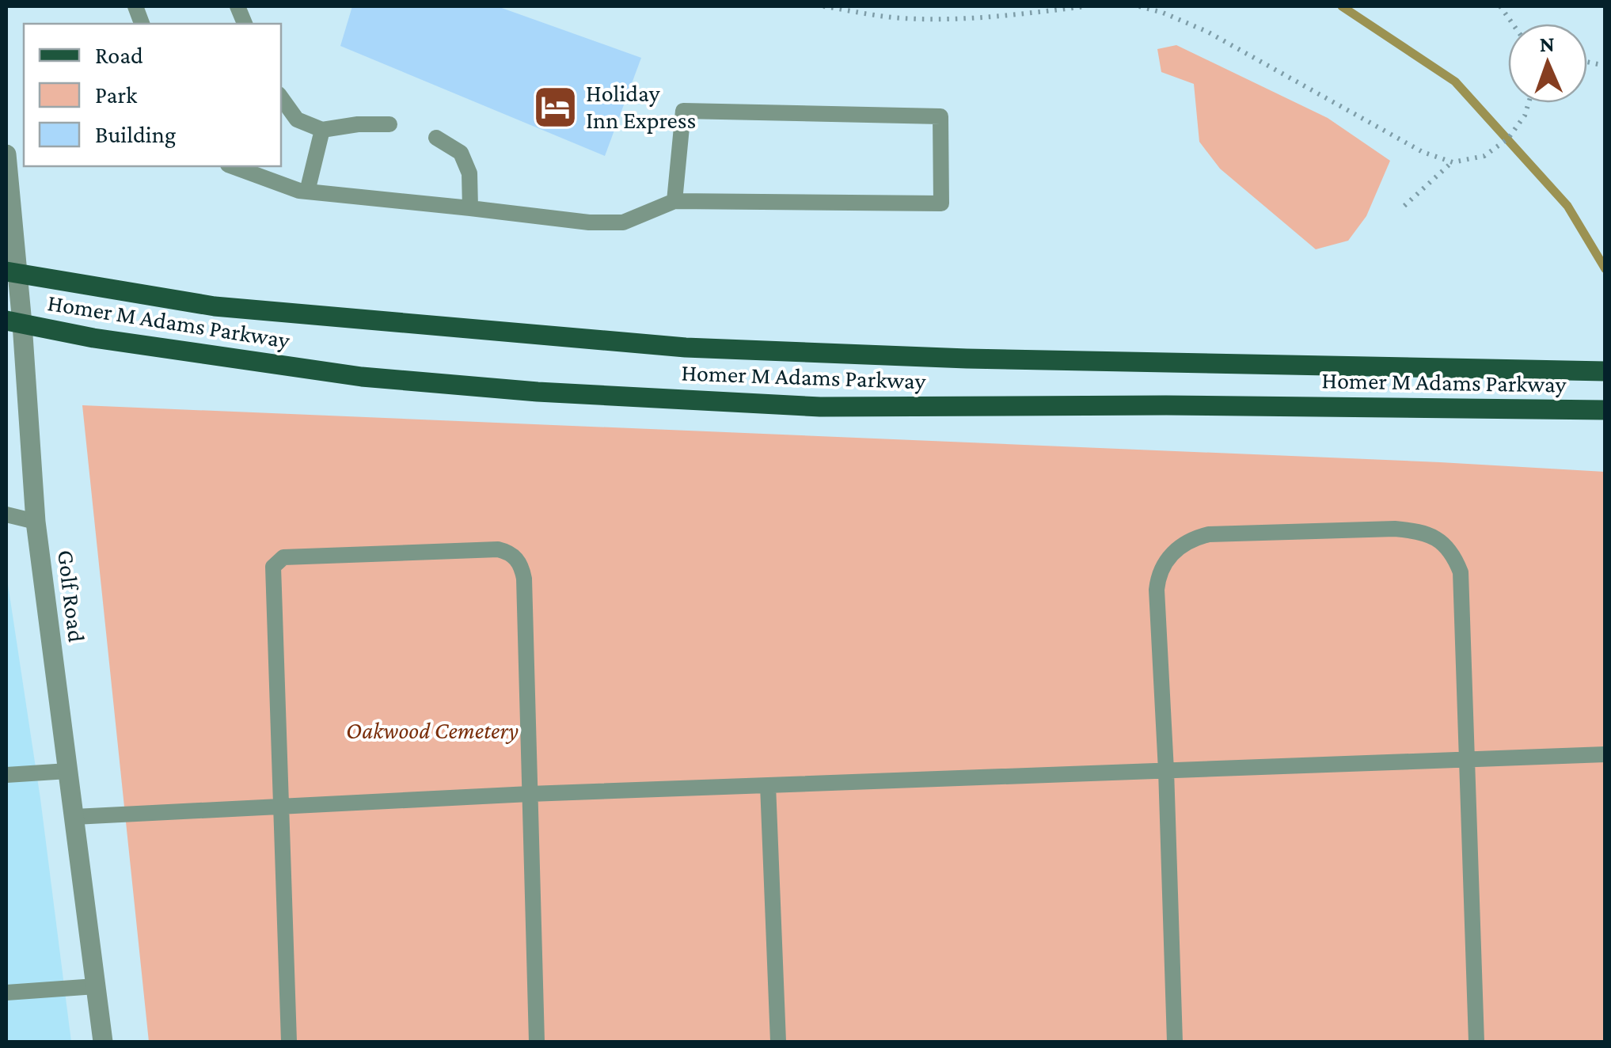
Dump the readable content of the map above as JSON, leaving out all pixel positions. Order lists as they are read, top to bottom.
{
  "streets": {
    "main road": ["Homer M Adams Parkway"],
    "street": ["Golf Road"]
  },
  "crossings": [
    ["Homer M Adams Parkway", "Golf Road"]
  ],
  "parks": ["Oakwood Cemetery"],
  "places": {
    "hotel": ["Holiday Inn Express"]
  },
  "legend": ["Road", "Park", "Building"],
  "north": "top"
}
